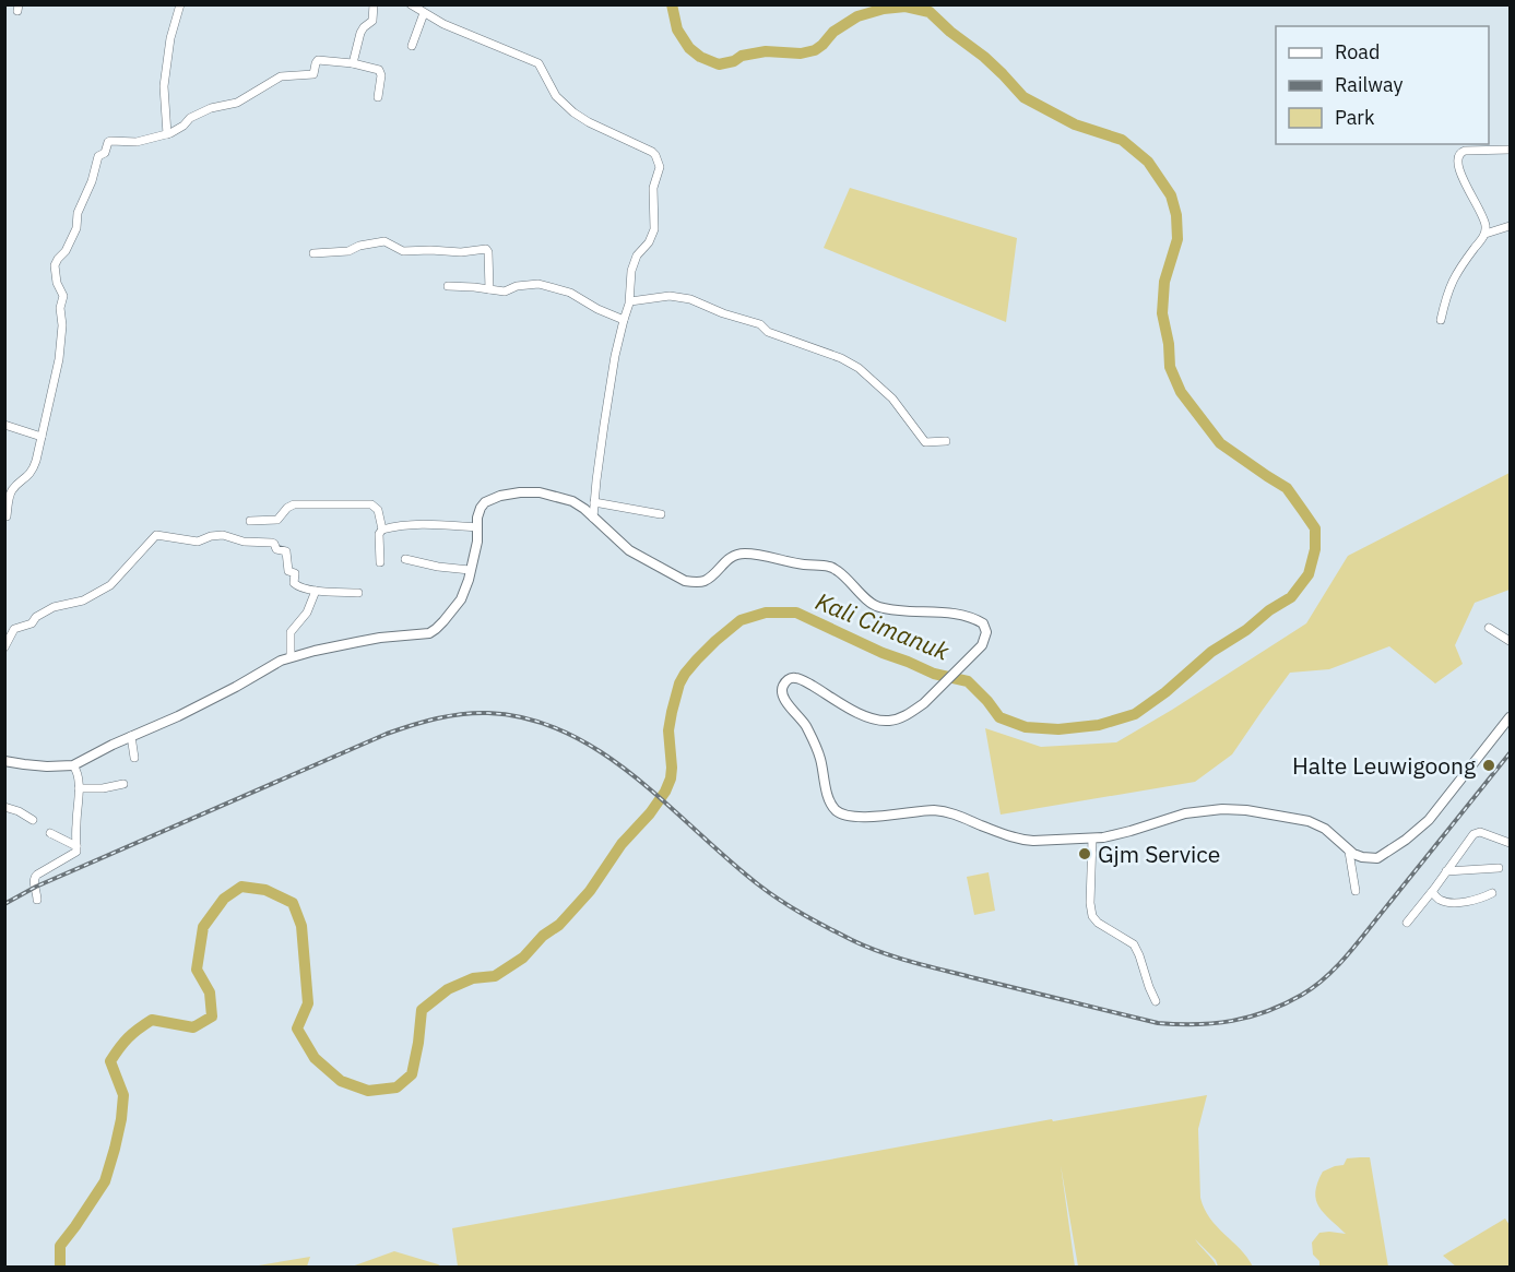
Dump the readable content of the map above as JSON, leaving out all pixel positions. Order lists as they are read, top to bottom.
{
  "water": ["Kali Cimanuk"],
  "places": ["Halte Leuwigoong", "Gjm Service"],
  "legend": ["Road", "Railway", "Park"]
}
